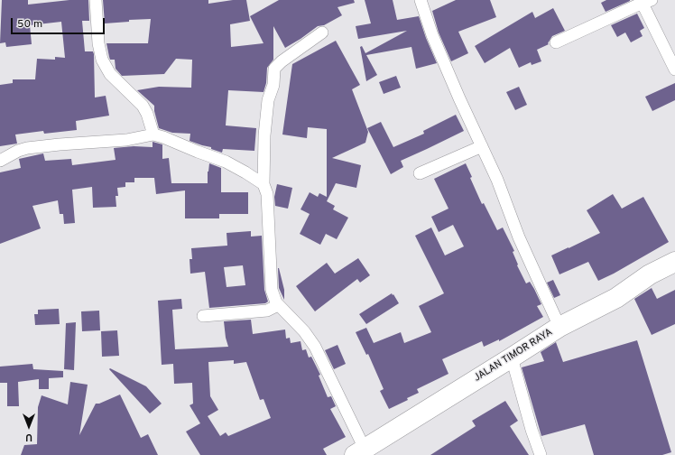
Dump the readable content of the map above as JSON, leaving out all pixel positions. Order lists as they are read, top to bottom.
{
  "streets": {
    "highway": ["JALAN TIMOR RAYA"]
  },
  "scale_bar": "50 m",
  "north": "bottom"
}
